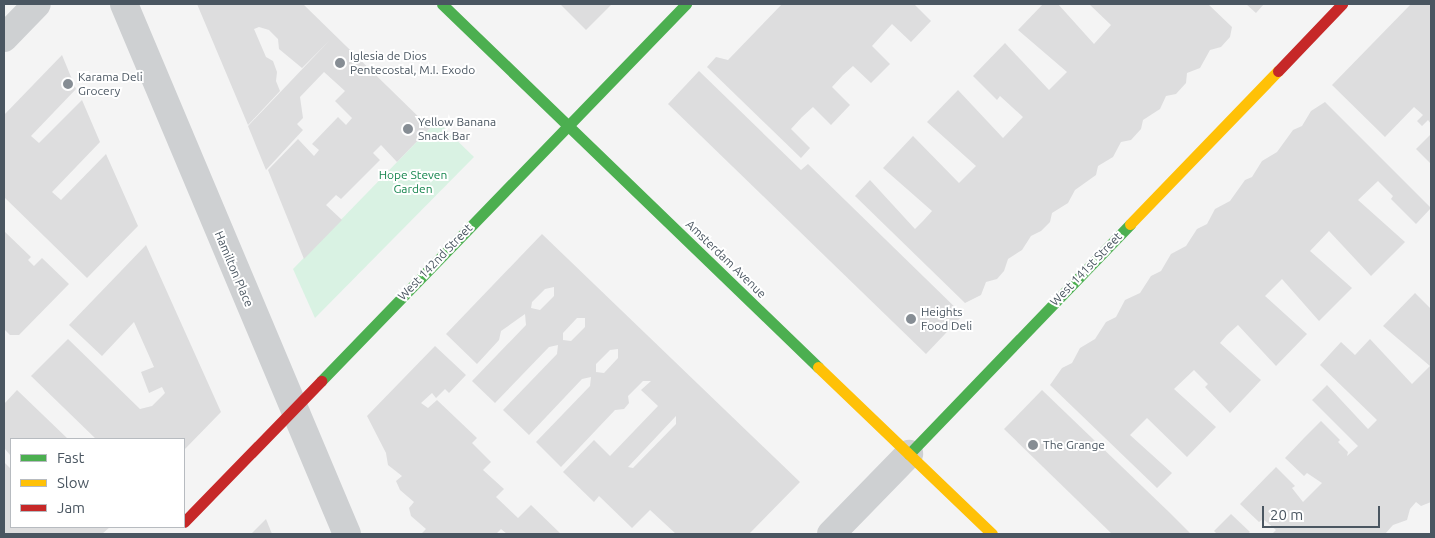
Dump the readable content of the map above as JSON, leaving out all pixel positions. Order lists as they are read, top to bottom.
{
  "streets": {
    "street": [
      "Amsterdam Avenue",
      "West 142nd Street",
      "Hamilton Place",
      "West 141st Street"
    ]
  },
  "crossings": [
    ["Amsterdam Avenue", "West 142nd Street"],
    ["Amsterdam Avenue", "West 141st Street"],
    ["West 142nd Street", "Hamilton Place"]
  ],
  "parks": ["Hope Steven Garden"],
  "places": [
    "Iglesia de Dios Pentecostal, M.I. Exodo",
    "Karama Deli Grocery",
    "Yellow Banana Snack Bar",
    "Heights Food Deli",
    "The Grange"
  ],
  "legend": ["Fast", "Slow", "Jam"],
  "scale_bar": "20 m"
}
